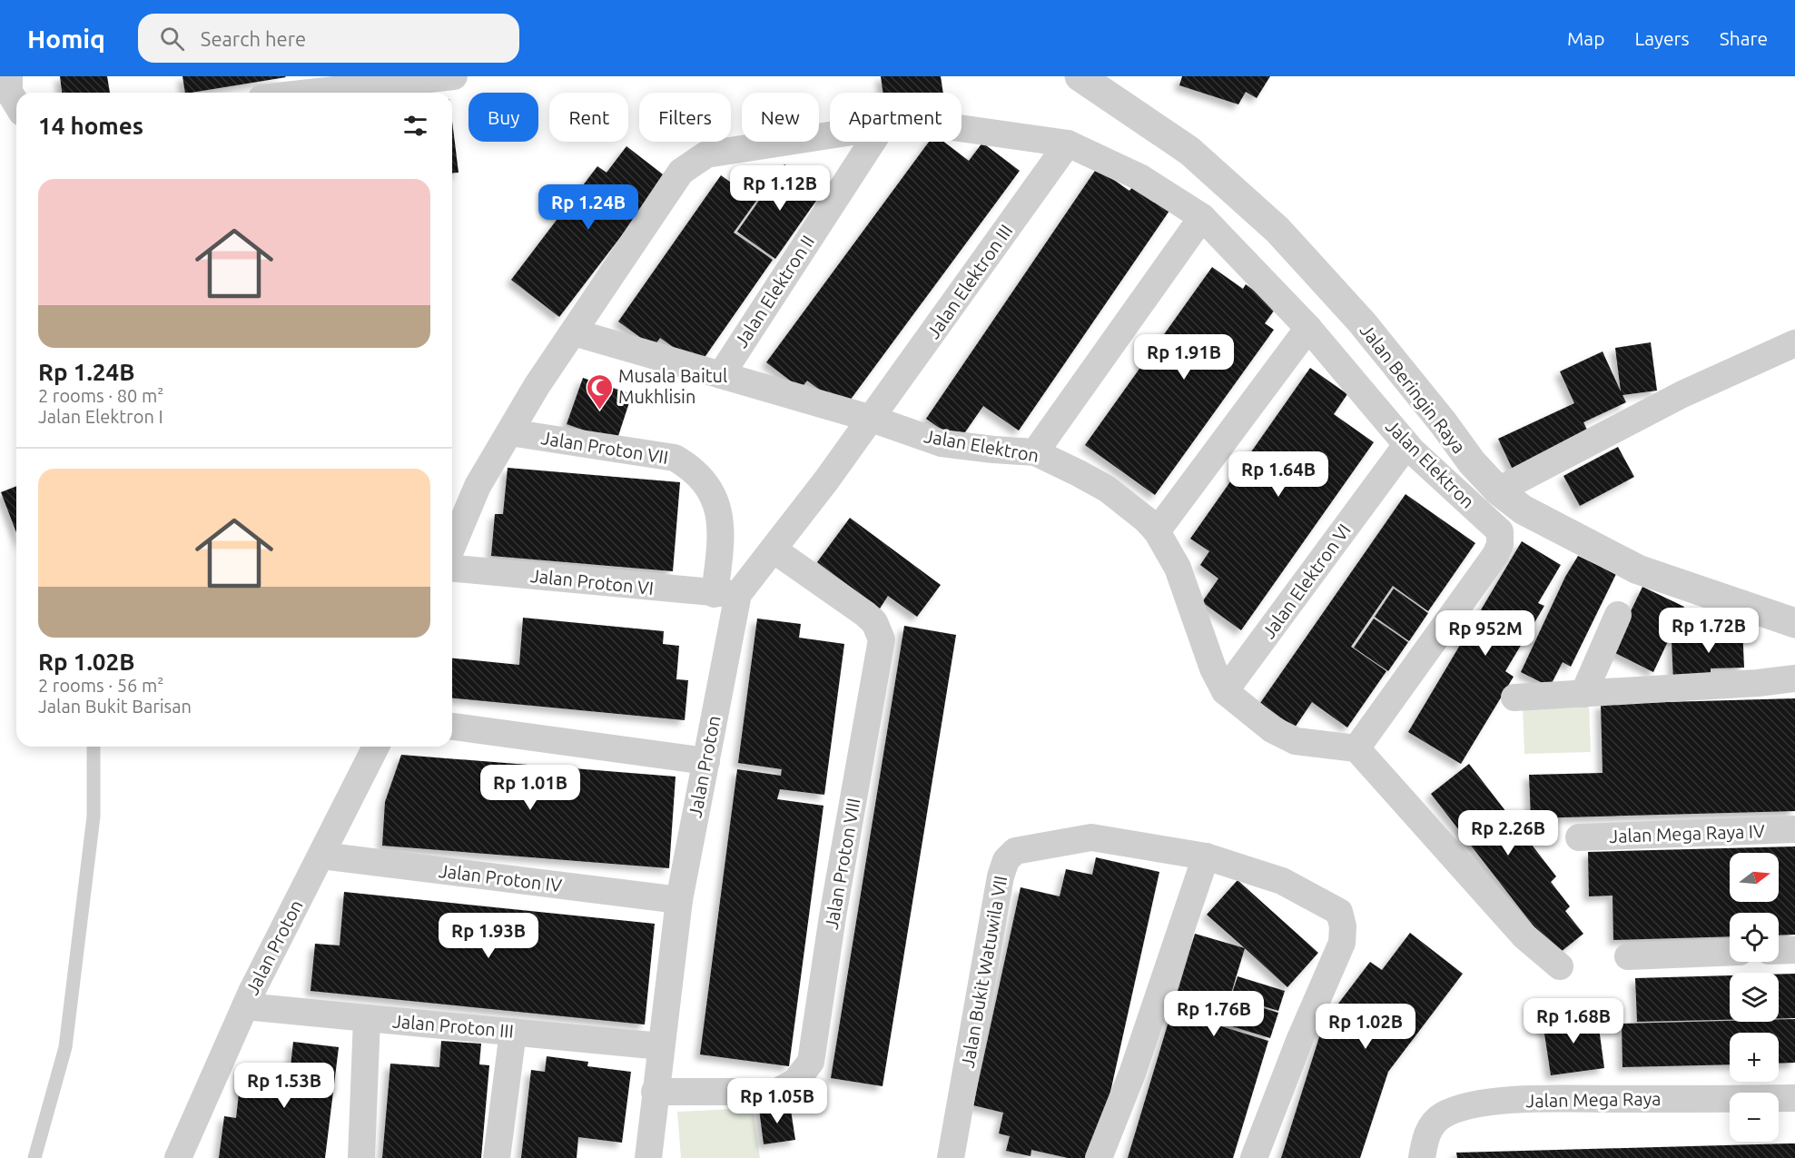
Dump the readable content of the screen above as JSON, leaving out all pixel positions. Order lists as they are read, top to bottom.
{
  "streets": {
    "street": [
      "Jalan Elektron III",
      "Jalan Elektron II",
      "Jalan Beringin Raya",
      "Jalan Elektron",
      "Jalan Proton VII",
      "Jalan Elektron VI",
      "Jalan Proton VI",
      "Jalan Proton",
      "Jalan Mega Raya IV",
      "Jalan Proton VIII",
      "Jalan Proton IV",
      "Jalan Bukit Watuwila VII",
      "Jalan Proton III",
      "Jalan Mega Raya"
    ]
  },
  "crossings": [
    ["Jalan Elektron III", "Jalan Elektron"],
    ["Jalan Elektron III", "Jalan Proton"],
    ["Jalan Elektron II", "Jalan Elektron"],
    ["Jalan Elektron", "Jalan Elektron VI"],
    ["Jalan Elektron", "Jalan Proton"],
    ["Jalan Proton VII", "Jalan Proton VI"],
    ["Jalan Proton VII", "Jalan Proton"],
    ["Jalan Proton VI", "Jalan Proton"],
    ["Jalan Proton", "Jalan Proton VIII"],
    ["Jalan Proton", "Jalan Proton IV"],
    ["Jalan Proton", "Jalan Proton III"]
  ],
  "places": {
    "mosque": ["Musala Baitul Mukhlisin"]
  },
  "north": "right",
  "page": {
    "header": "Homiq",
    "search": "Search here",
    "nav": ["Map", "Layers", "Share"],
    "chip": [
      "Buy",
      "Rent",
      "Filters",
      "New",
      "Apartment"
    ],
    "heading": "14 homes",
    "list": [
      {
        "name": "Rp 1.24B",
        "note": "2 rooms · 80 m² · Jalan Elektron I"
      },
      {
        "name": "Rp 1.02B",
        "note": "2 rooms · 56 m² · Jalan Bukit Barisan"
      }
    ],
    "price": [
      "Rp 1.12B",
      "Rp 1.24B",
      "Rp 1.91B",
      "Rp 1.64B",
      "Rp 1.72B",
      "Rp 952M",
      "Rp 1.01B",
      "Rp 2.26B",
      "Rp 1.93B",
      "Rp 1.76B",
      "Rp 1.68B",
      "Rp 1.02B",
      "Rp 1.53B",
      "Rp 1.05B"
    ],
    "map_buttons": ["+", "−"]
  }
}
